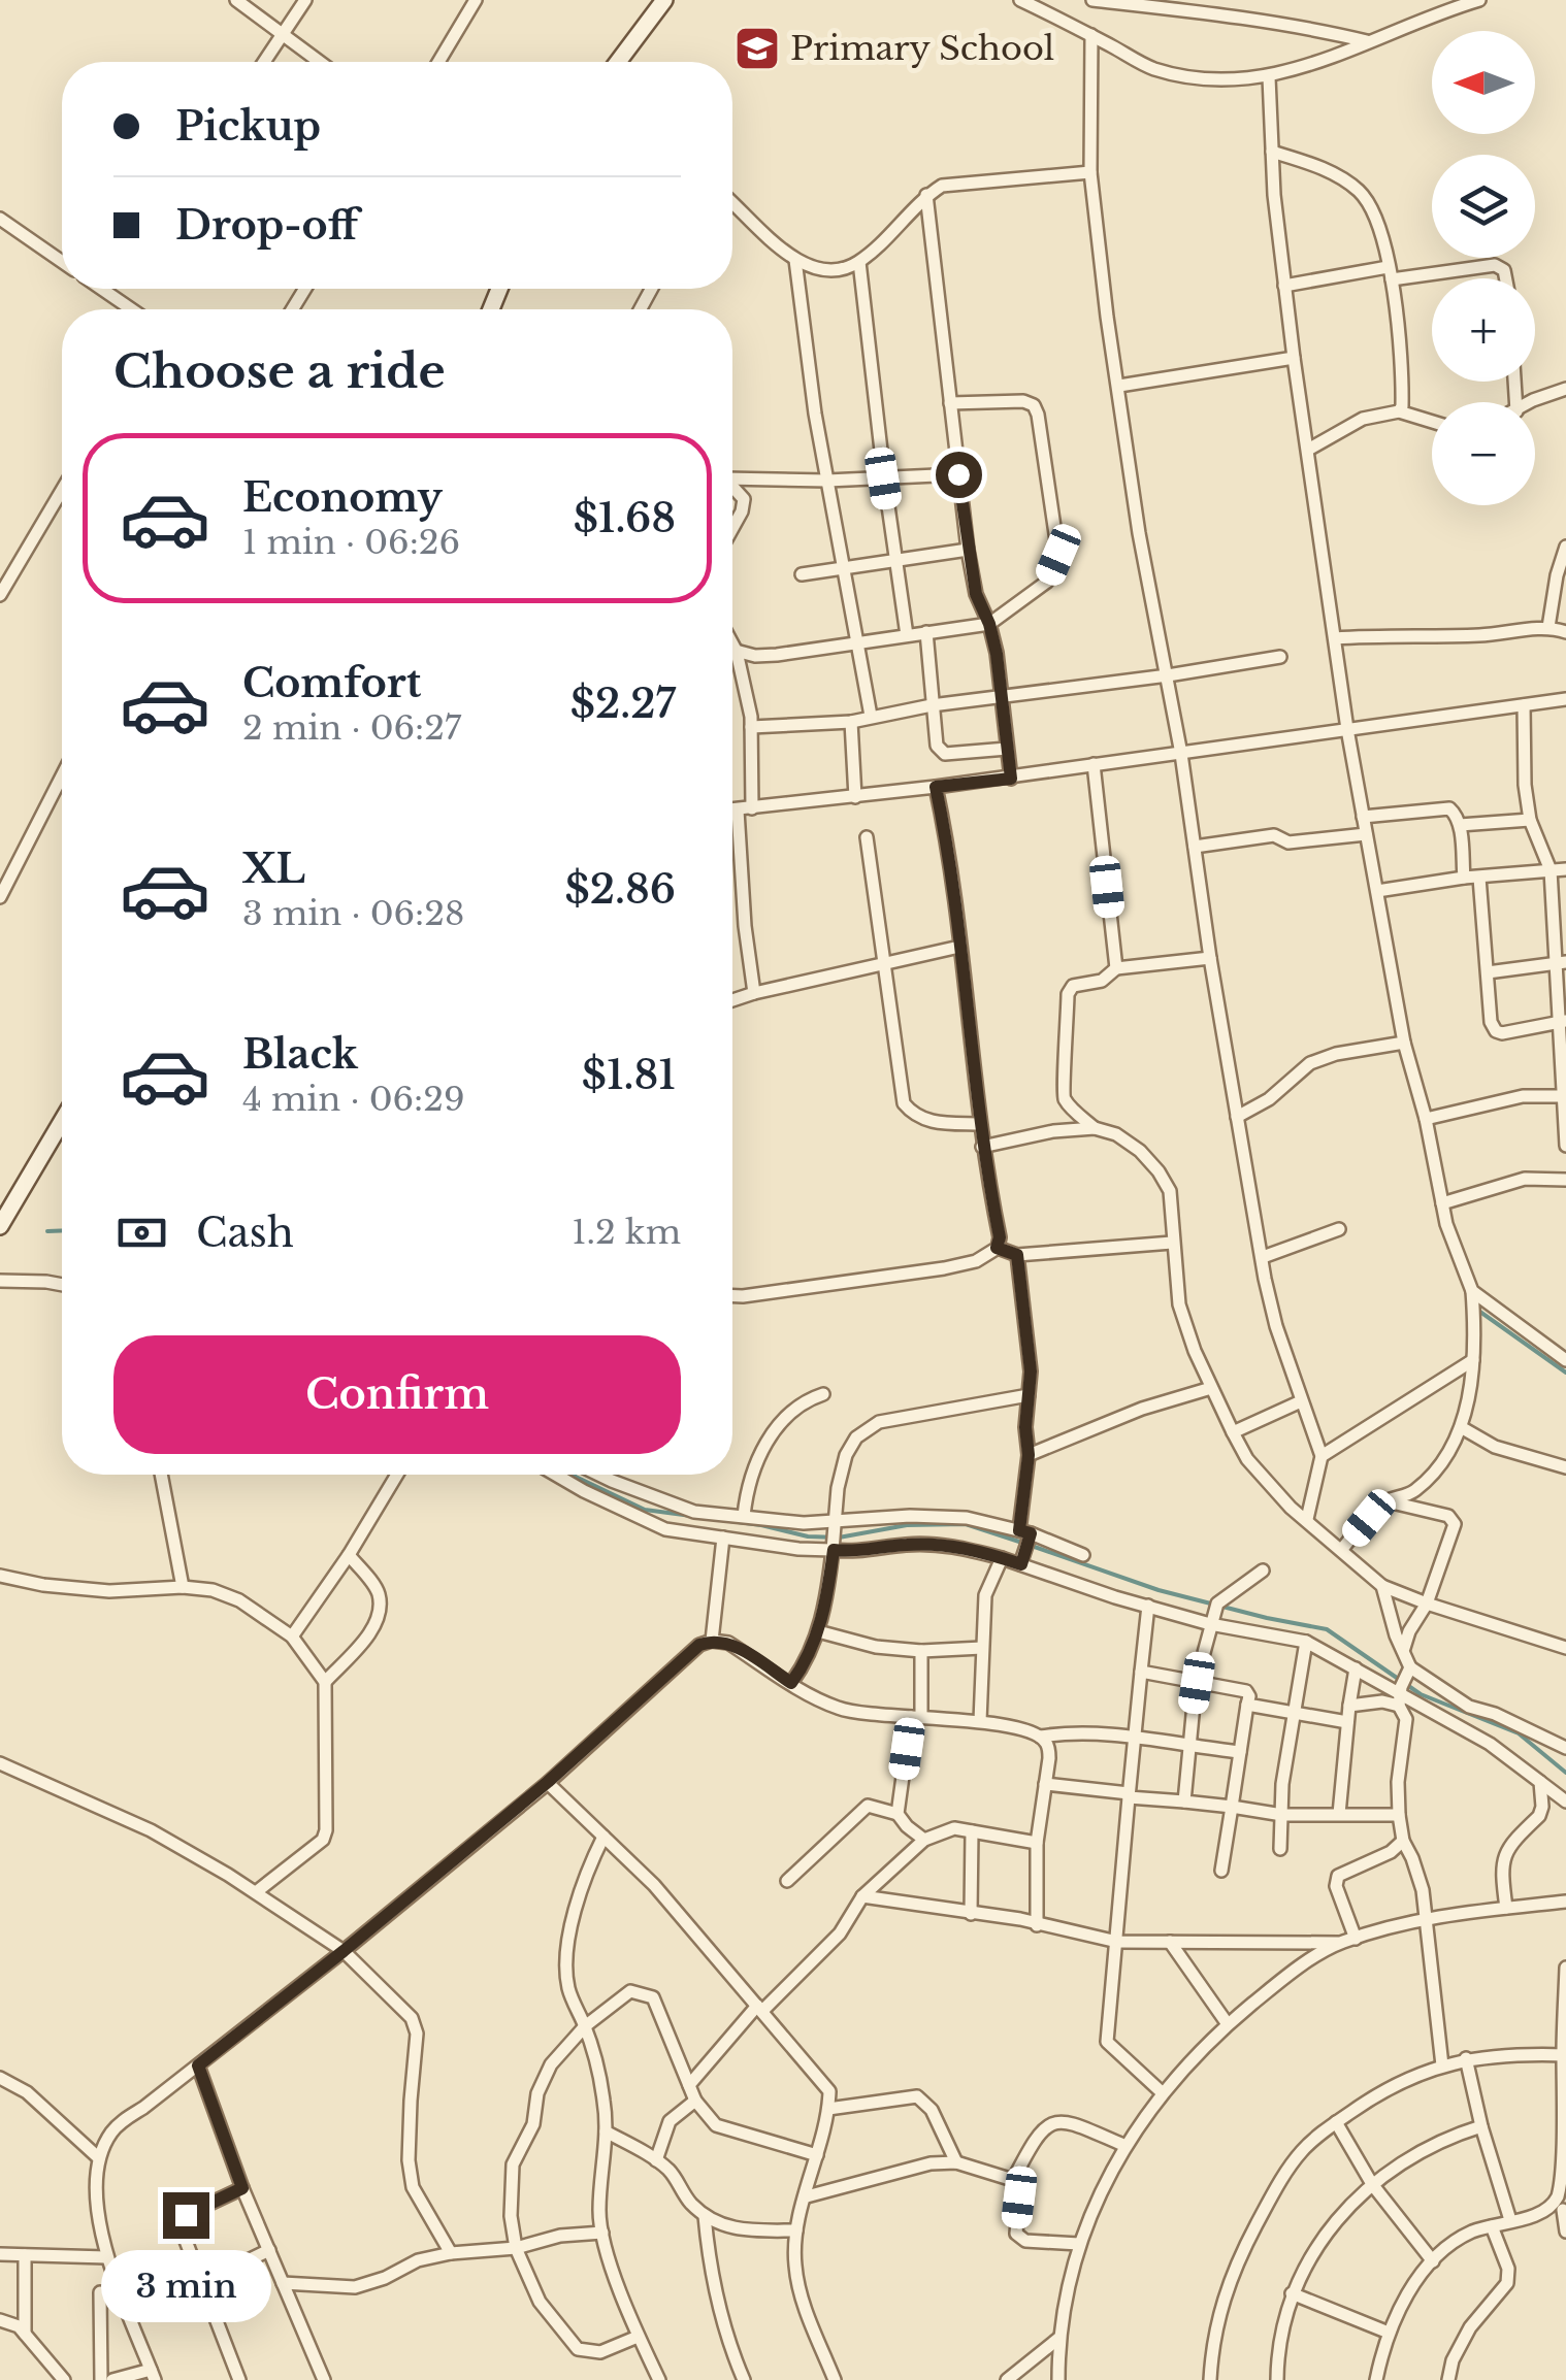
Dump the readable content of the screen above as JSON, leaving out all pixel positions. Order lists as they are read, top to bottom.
{
  "places": {
    "school or university": ["Primary School"]
  },
  "north": "left",
  "page": {
    "map_buttons": ["+", "−"],
    "banner": ["Pickup", "Drop-off"],
    "heading": "Choose a ride",
    "list": [
      {
        "name": "Economy",
        "note": "1 min · 06:26",
        "value": "$1.68"
      },
      {
        "name": "Comfort",
        "note": "2 min · 06:27",
        "value": "$2.27"
      },
      {
        "name": "XL",
        "note": "3 min · 06:28",
        "value": "$2.86"
      },
      {
        "name": "Black",
        "note": "4 min · 06:29",
        "value": "$1.81"
      }
    ],
    "pay": ["Cash", "1.2 km"],
    "buttons": "Confirm",
    "bubble": "3 min"
  }
}
